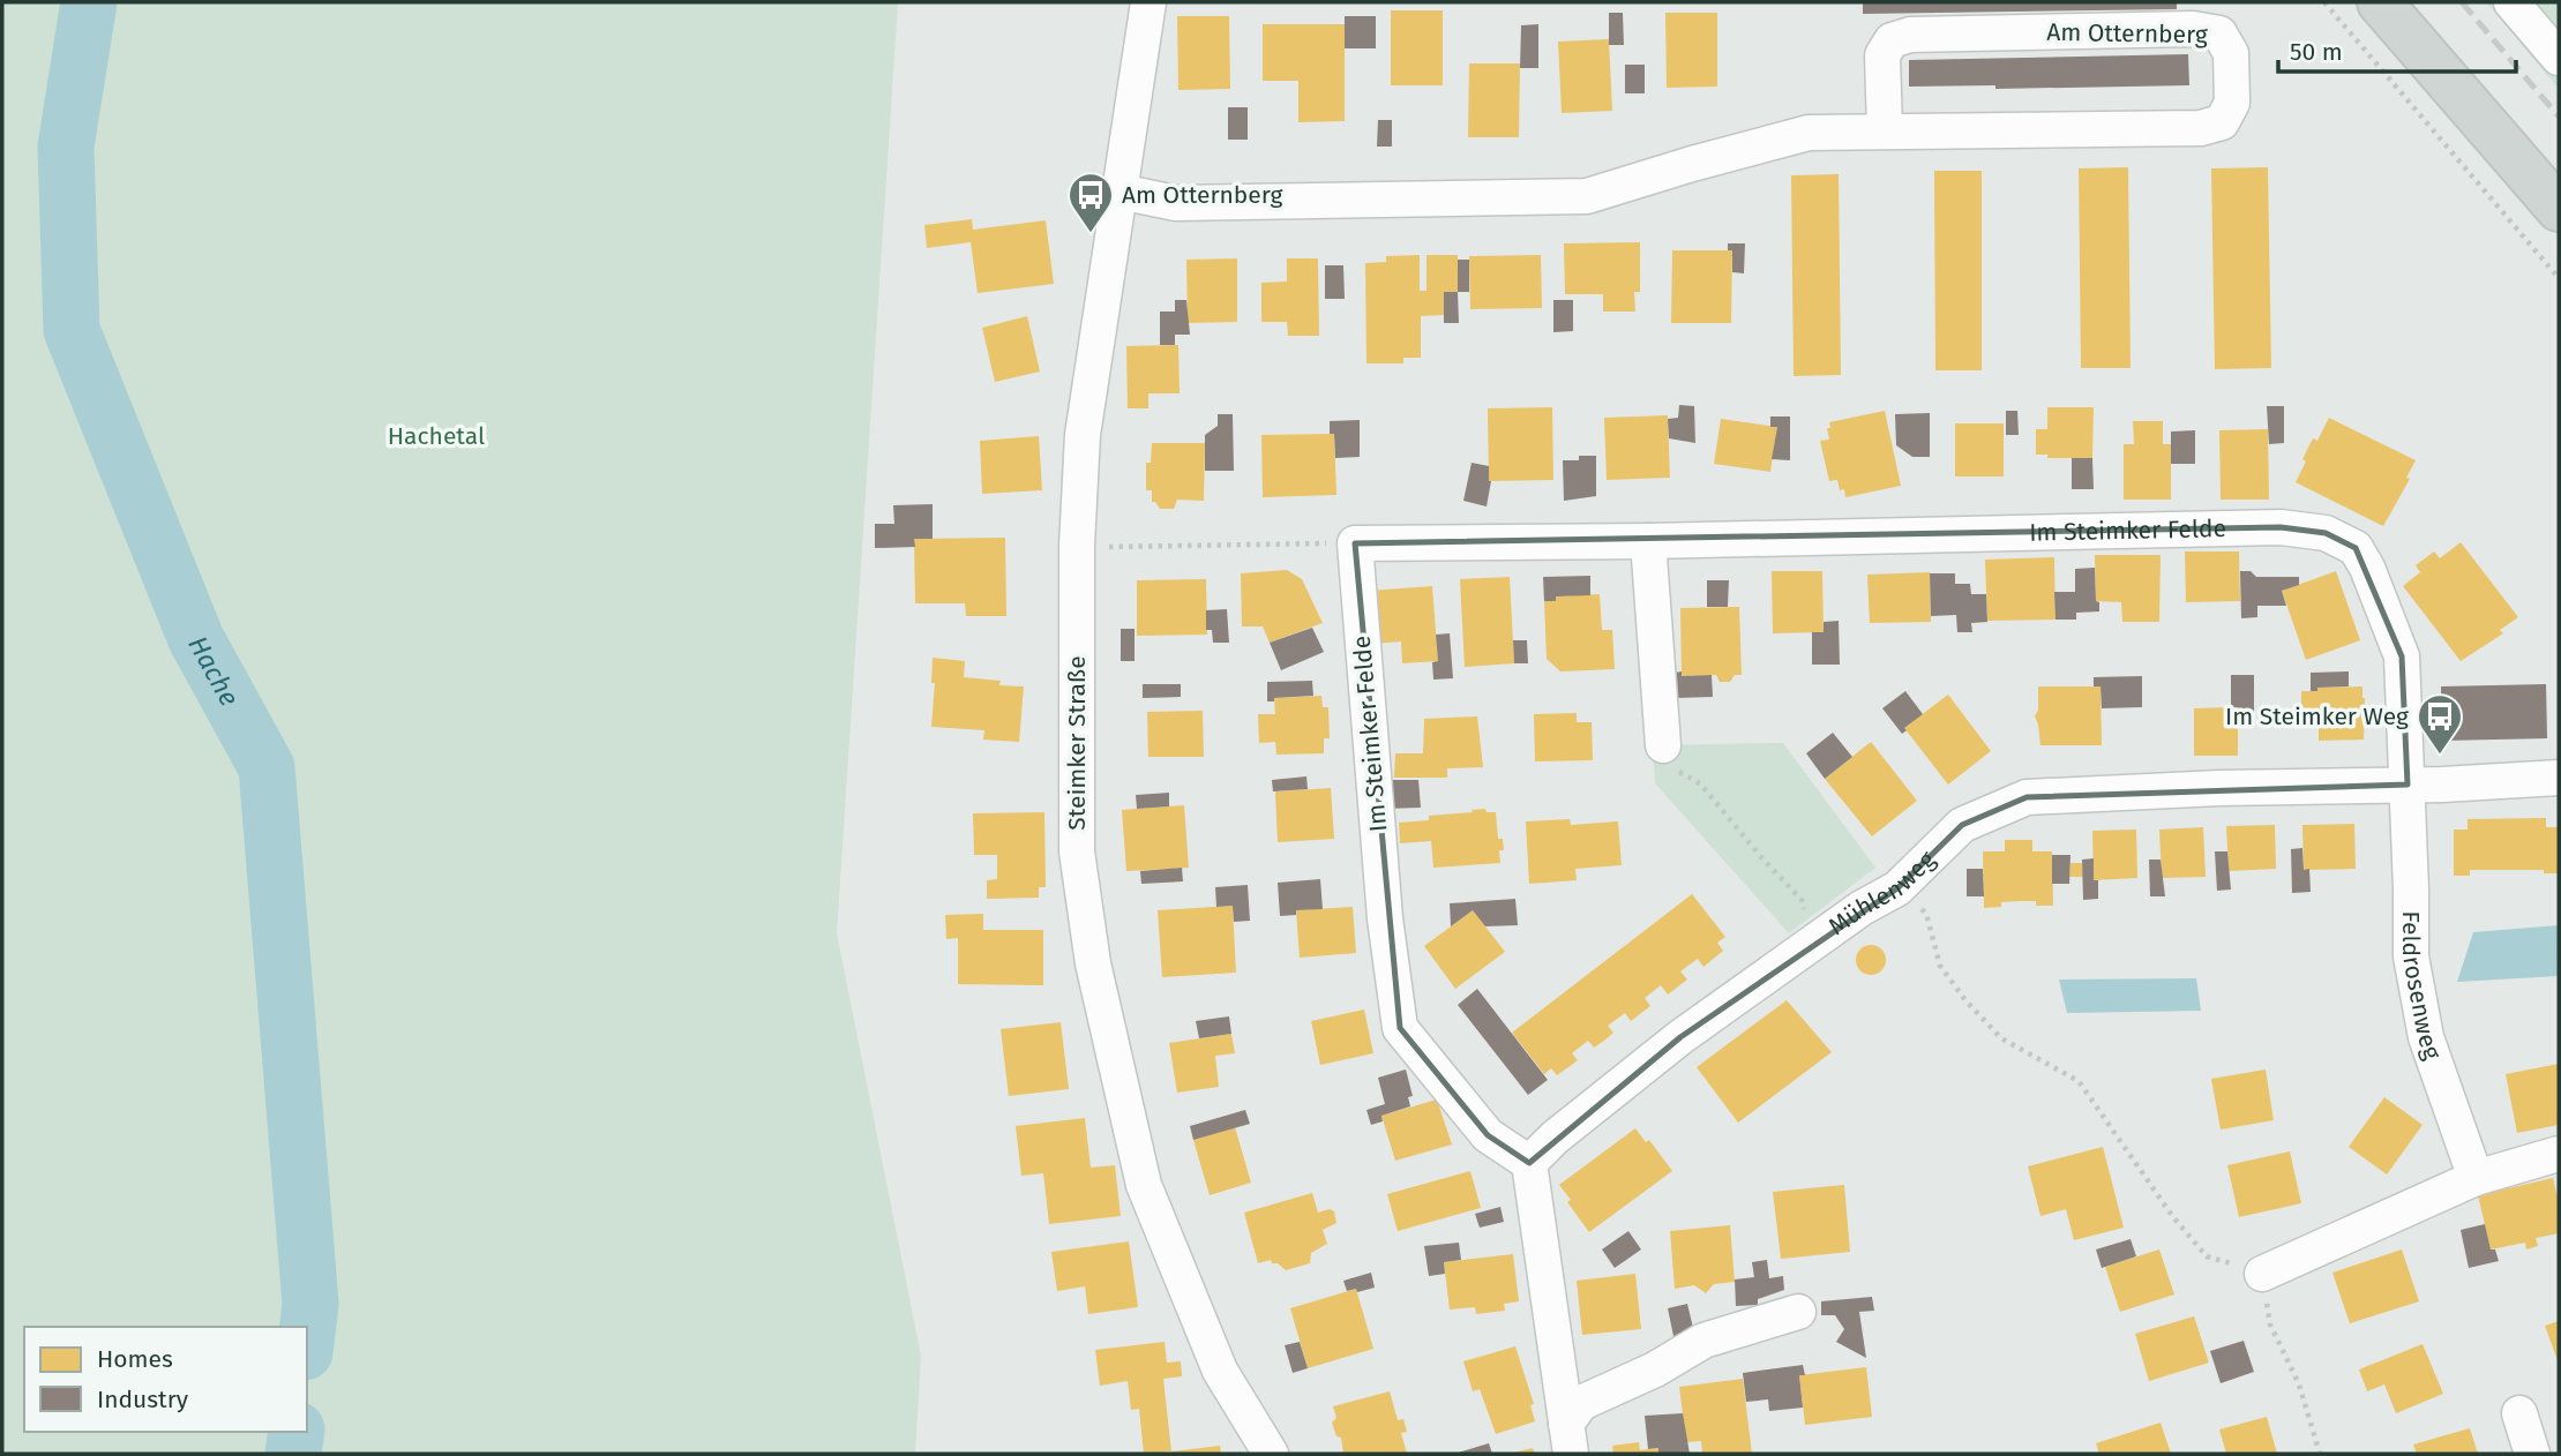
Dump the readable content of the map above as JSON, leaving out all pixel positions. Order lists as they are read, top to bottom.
{
  "streets": {
    "street": [
      "Am Otternberg",
      "Im Steimker Felde",
      "Steimker Straße",
      "Mühlenweg",
      "Feldrosenweg"
    ]
  },
  "crossings": [
    ["Am Otternberg", "Steimker Straße"],
    ["Im Steimker Felde", "Mühlenweg"],
    ["Im Steimker Felde", "Feldrosenweg"],
    ["Mühlenweg", "Feldrosenweg"]
  ],
  "water": ["Hache"],
  "parks": ["Hachetal"],
  "places": {
    "bus stop": ["Am Otternberg", "Im Steimker Weg"]
  },
  "legend": ["Homes", "Industry"],
  "scale_bar": "50 m"
}
